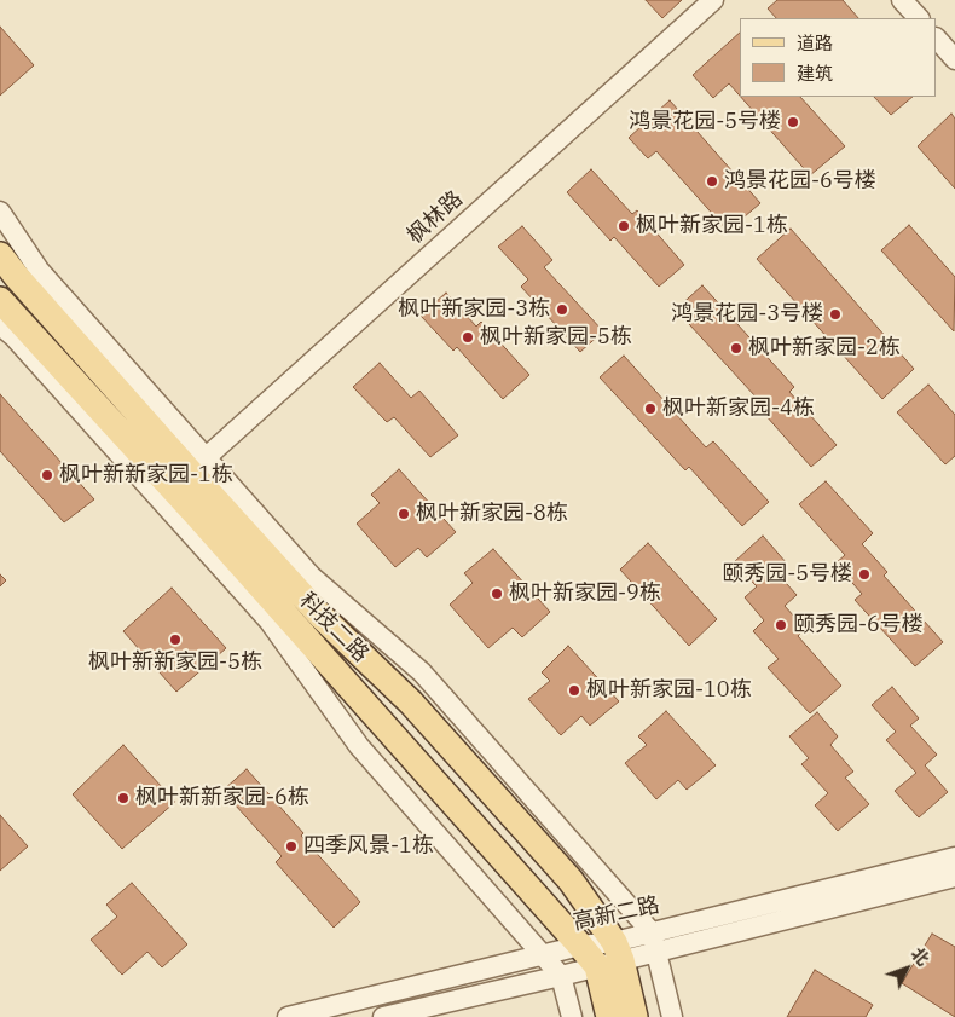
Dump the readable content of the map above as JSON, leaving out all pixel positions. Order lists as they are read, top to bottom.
{
  "streets": {
    "main road": ["科技二路"],
    "street": ["枫林路", "高新二路"]
  },
  "crossings": [
    ["枫林路", "科技二路"],
    ["科技二路", "高新二路"]
  ],
  "places": [
    "鸿景花园-5号楼",
    "鸿景花园-6号楼",
    "枫叶新家园-1栋",
    "枫叶新家园-3栋",
    "鸿景花园-3号楼",
    "枫叶新家园-5栋",
    "枫叶新家园-2栋",
    "枫叶新家园-4栋",
    "枫叶新新家园-1栋",
    "枫叶新家园-8栋",
    "颐秀园-5号楼",
    "枫叶新家园-9栋",
    "颐秀园-6号楼",
    "枫叶新新家园-5栋",
    "枫叶新家园-10栋",
    "枫叶新新家园-6栋",
    "四季风景-1栋"
  ],
  "legend": ["道路", "建筑"],
  "north": "top right"
}
